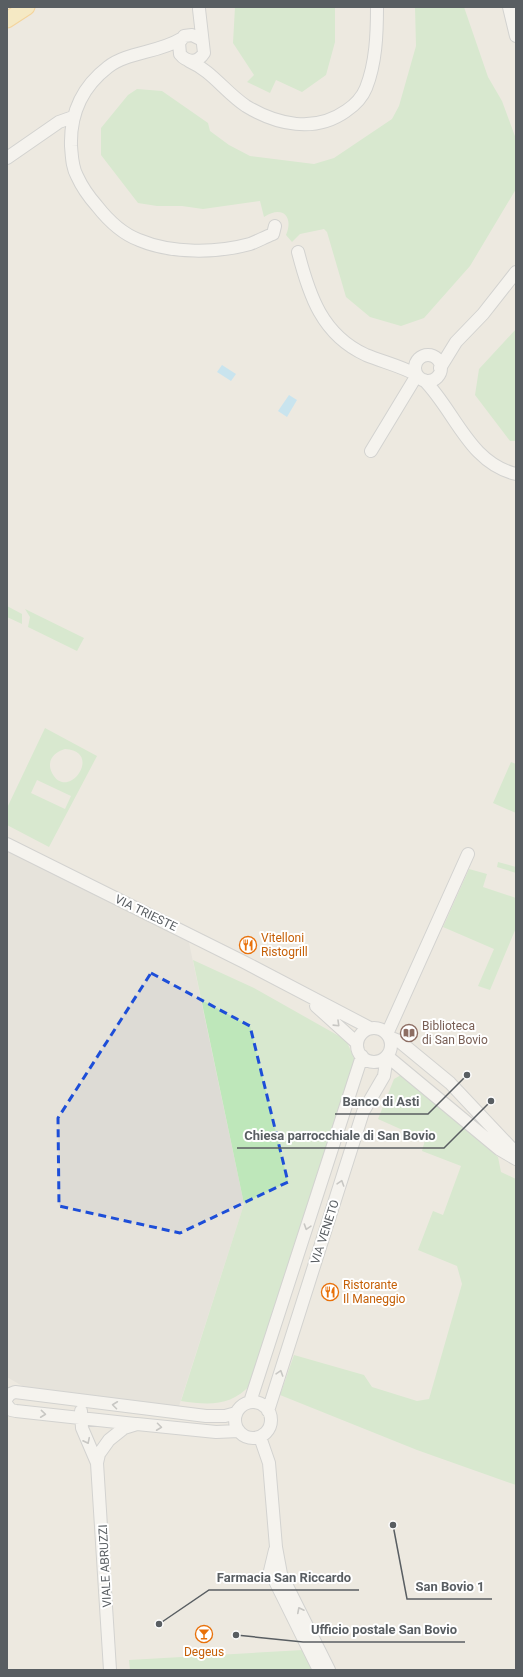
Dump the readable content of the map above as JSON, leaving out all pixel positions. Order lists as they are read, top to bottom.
{
  "streets": {
    "street": ["VIA TRIESTE", "VIA VENETO", "VIALE ABRUZZI"]
  },
  "places": {
    "restaurant": ["Vitelloni Ristogrill", "Ristorante Il Maneggio"],
    "library": ["Biblioteca di San Bovio"],
    "other": [
      "Banco di Asti",
      "Chiesa parrocchiale di San Bovio",
      "San Bovio 1",
      "Farmacia San Riccardo",
      "Ufficio postale San Bovio"
    ],
    "bar": ["Degeus"]
  }
}
